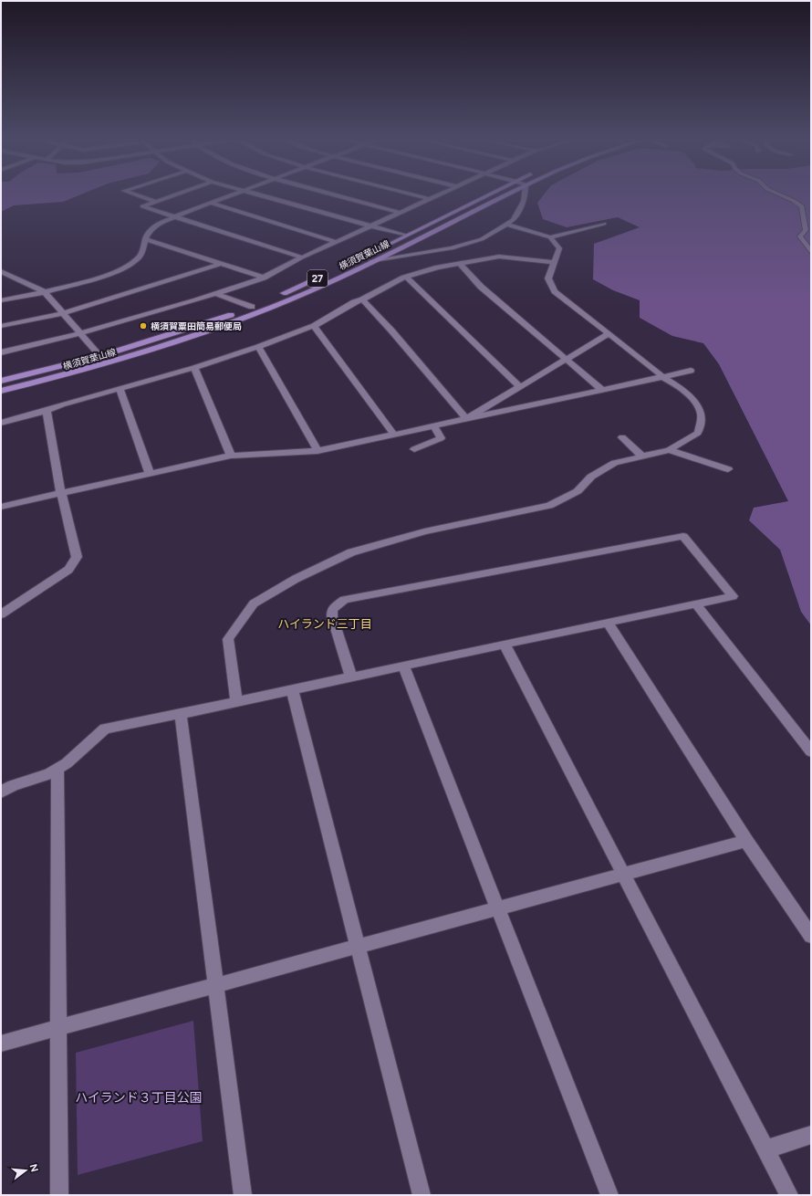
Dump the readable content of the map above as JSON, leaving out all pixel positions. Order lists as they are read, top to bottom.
{
  "streets": {
    "main road": ["横須賀葉山線", "27"]
  },
  "districts": ["ハイランド三丁目"],
  "parks": ["ハイランド３丁目公園"],
  "places": ["横須賀粟田簡易郵便局"],
  "north": "right"
}
